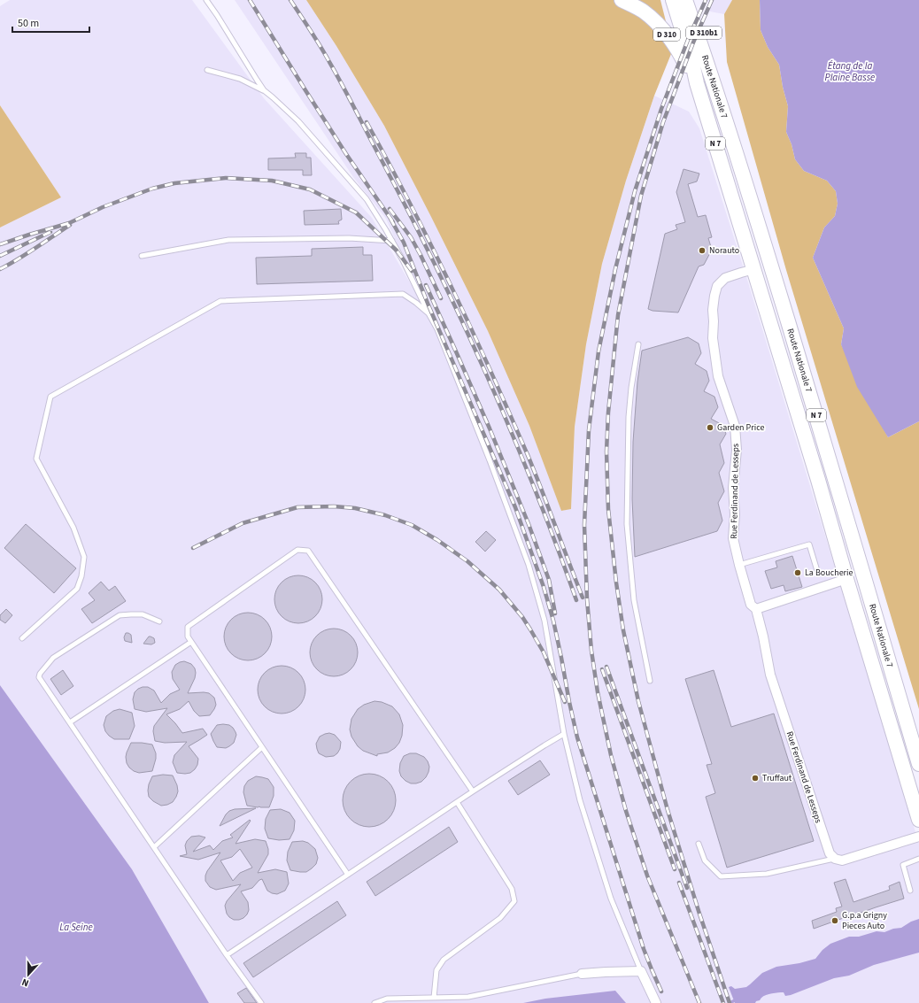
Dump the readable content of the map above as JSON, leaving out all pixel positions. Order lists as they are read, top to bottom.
{
  "streets": {
    "main road": [
      "D 310b1",
      "D 310",
      "Route Nationale 7",
      "N 7"
    ],
    "street": ["Rue Ferdinand de Lesseps"]
  },
  "crossings": [
    ["D 310b1", "Route Nationale 7"],
    ["D 310", "Route Nationale 7"],
    ["Route Nationale 7", "Rue Ferdinand de Lesseps"]
  ],
  "water": ["Étang de la Plaine Basse", "La Seine"],
  "places": [
    "Norauto",
    "Garden Price",
    "La Boucherie",
    "Truffaut",
    "G.p.a Grigny Pieces Auto"
  ],
  "scale_bar": "50 m",
  "north": "bottom"
}
